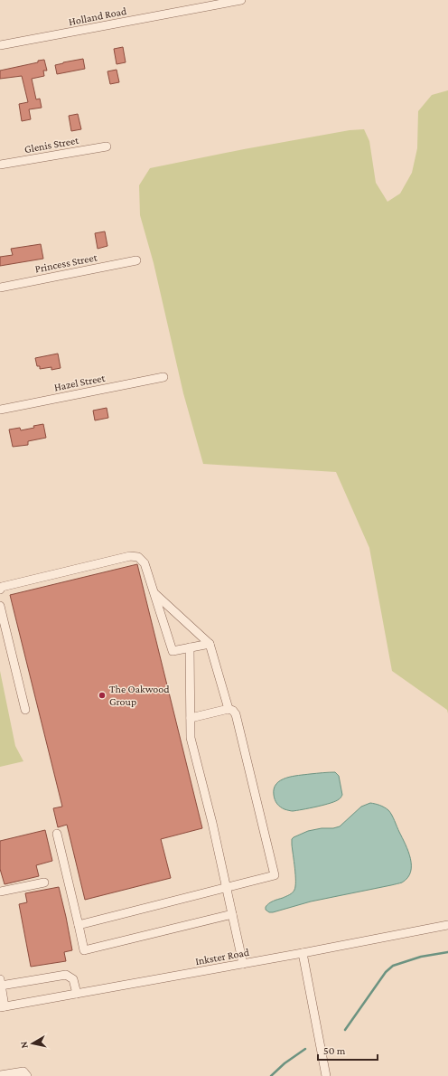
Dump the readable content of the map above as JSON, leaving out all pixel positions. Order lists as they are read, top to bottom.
{
  "streets": {
    "street": [
      "Holland Road",
      "Glenis Street",
      "Princess Street",
      "Hazel Street",
      "Inkster Road"
    ]
  },
  "places": ["The Oakwood Group"],
  "scale_bar": "50 m",
  "north": "left"
}
